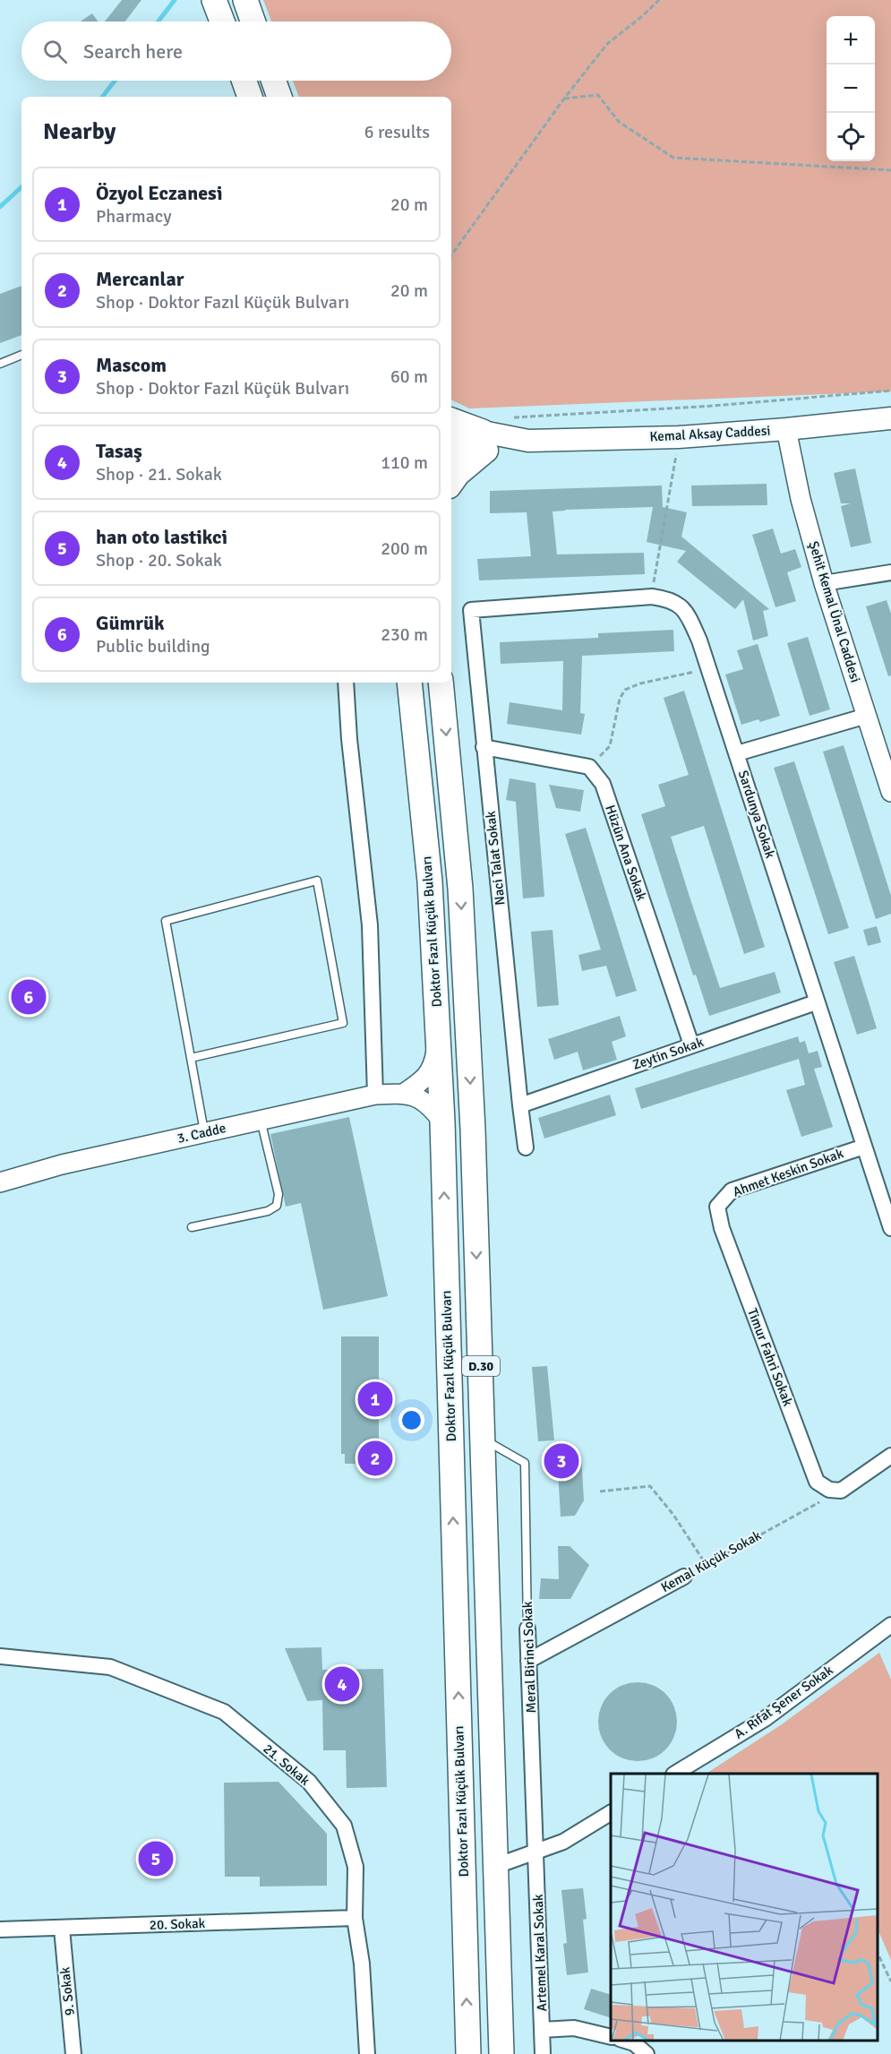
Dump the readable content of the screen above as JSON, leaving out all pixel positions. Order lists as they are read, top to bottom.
{
  "streets": {
    "highway": ["Doktor Fazıl Küçük Bulvarı", "D.30"],
    "main road": ["Kemal Aksay Caddesi"],
    "street": [
      "Şehit Kemal Ünal Caddesi",
      "Sardunya Sokak",
      "Hüzün Ana Sokak",
      "Naci Talat Sokak",
      "Zeytin Sokak",
      "3. Cadde",
      "Ahmet Keskin Sokak",
      "Timur Fahri Sokak",
      "Kemal Küçük Sokak",
      "Meral Birinci Sokak",
      "A. Rıfat Şener Sokak",
      "21. Sokak",
      "20. Sokak",
      "Artemel Karal Sokak",
      "9. Sokak"
    ]
  },
  "crossings": [
    ["Kemal Aksay Caddesi", "Şehit Kemal Ünal Caddesi"],
    ["Sardunya Sokak", "Naci Talat Sokak"],
    ["Sardunya Sokak", "Zeytin Sokak"],
    ["Sardunya Sokak", "Ahmet Keskin Sokak"],
    ["Hüzün Ana Sokak", "Zeytin Sokak"],
    ["Naci Talat Sokak", "Zeytin Sokak"],
    ["Ahmet Keskin Sokak", "Timur Fahri Sokak"],
    ["Timur Fahri Sokak", "Kemal Küçük Sokak"],
    ["D.30", "Meral Birinci Sokak"],
    ["Kemal Küçük Sokak", "Meral Birinci Sokak"],
    ["Meral Birinci Sokak", "Artemel Karal Sokak"],
    ["21. Sokak", "20. Sokak"],
    ["20. Sokak", "9. Sokak"]
  ],
  "page": {
    "map_buttons": ["+", "−"],
    "search": "Search here",
    "heading": ["Nearby", "6 results"],
    "list": [
      {
        "mark": "1",
        "name": "Özyol Eczanesi",
        "note": "Pharmacy",
        "value": "20 m"
      },
      {
        "mark": "2",
        "name": "Mercanlar",
        "note": "Shop · Doktor Fazıl Küçük Bulvarı",
        "value": "20 m"
      },
      {
        "mark": "3",
        "name": "Mascom",
        "note": "Shop · Doktor Fazıl Küçük Bulvarı",
        "value": "60 m"
      },
      {
        "mark": "4",
        "name": "Tasaş",
        "note": "Shop · 21. Sokak",
        "value": "110 m"
      },
      {
        "mark": "5",
        "name": "han oto lastikci",
        "note": "Shop · 20. Sokak",
        "value": "200 m"
      },
      {
        "mark": "6",
        "name": "Gümrük",
        "note": "Public building",
        "value": "230 m"
      }
    ],
    "pins": [
      "6",
      "1",
      "2",
      "3",
      "4",
      "5"
    ]
  }
}
